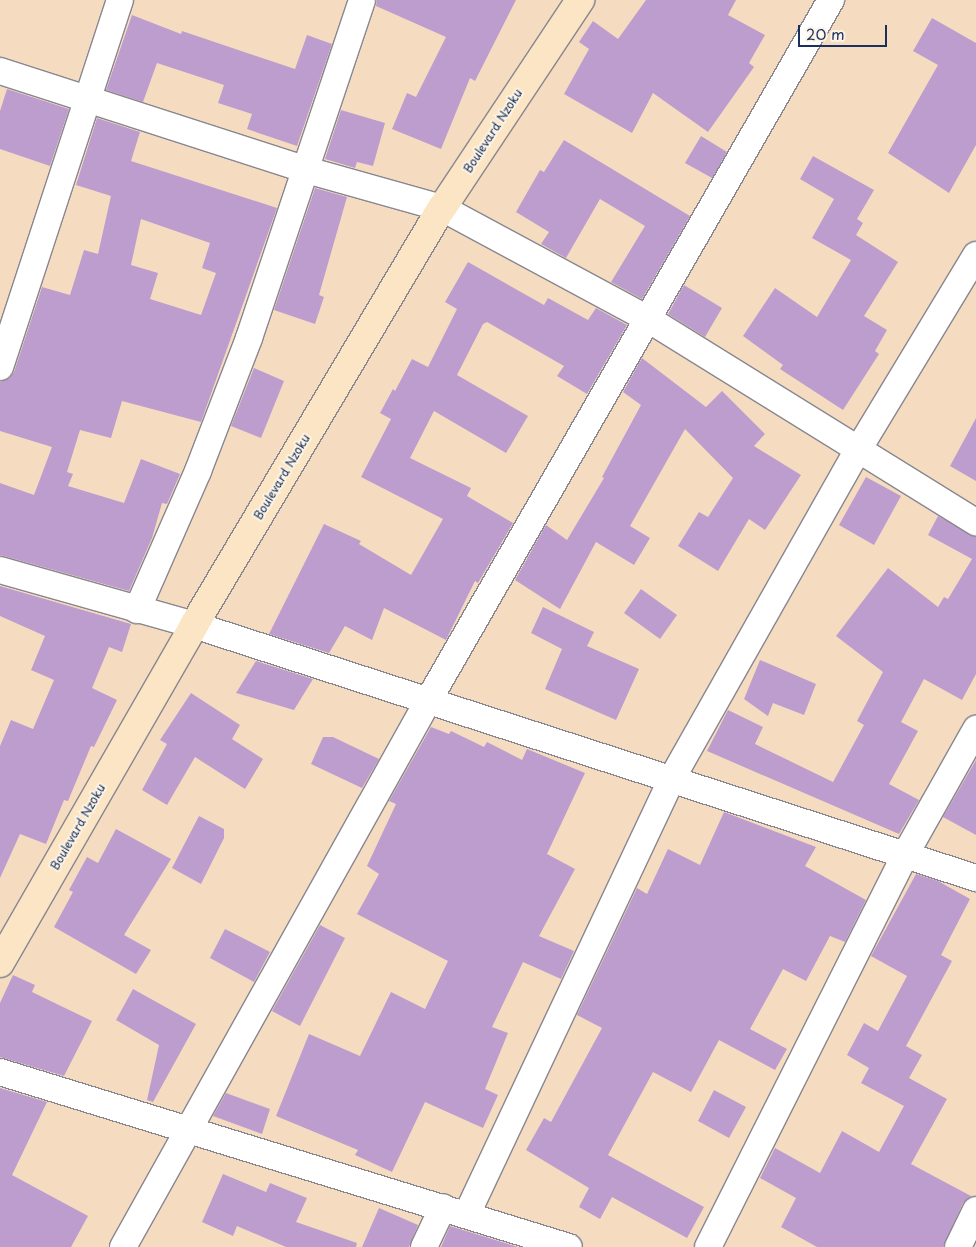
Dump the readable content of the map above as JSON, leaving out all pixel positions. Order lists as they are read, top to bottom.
{
  "streets": {
    "street": ["Boulevard Nzoku"]
  },
  "scale_bar": "20 m"
}
